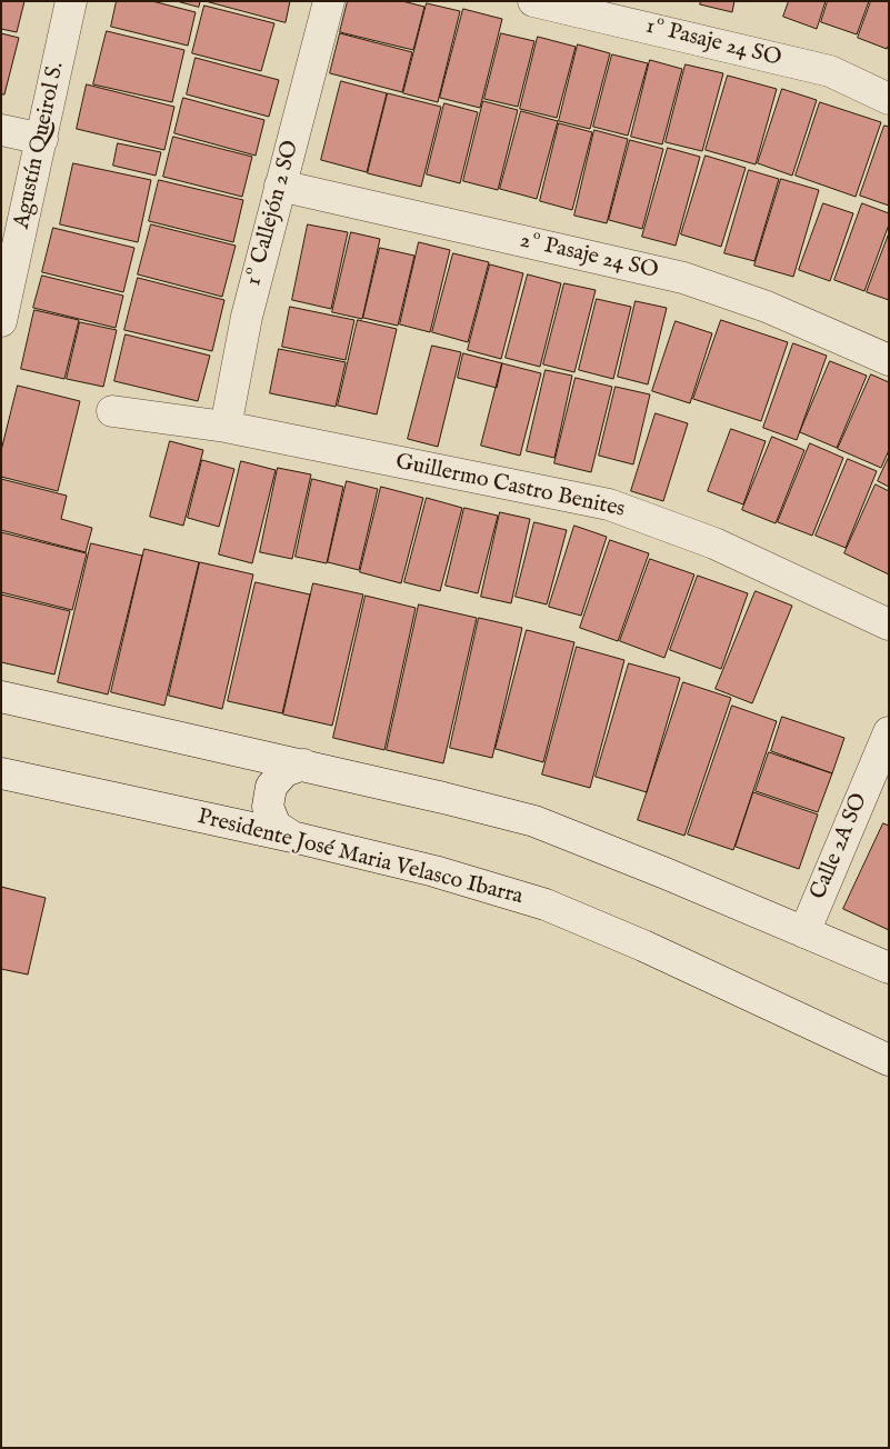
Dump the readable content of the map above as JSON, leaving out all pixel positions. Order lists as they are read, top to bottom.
{
  "streets": {
    "street": [
      "1º Pasaje 24 SO",
      "Agustín Queirol S.",
      "1º Callejón 2 SO",
      "2º Pasaje 24 SO",
      "Guillermo Castro Benites",
      "Calle 2A SO",
      "Presidente José Maria Velasco Ibarra"
    ]
  },
  "crossings": [
    ["1º Callejón 2 SO", "2º Pasaje 24 SO"],
    ["1º Callejón 2 SO", "Guillermo Castro Benites"]
  ]
}
